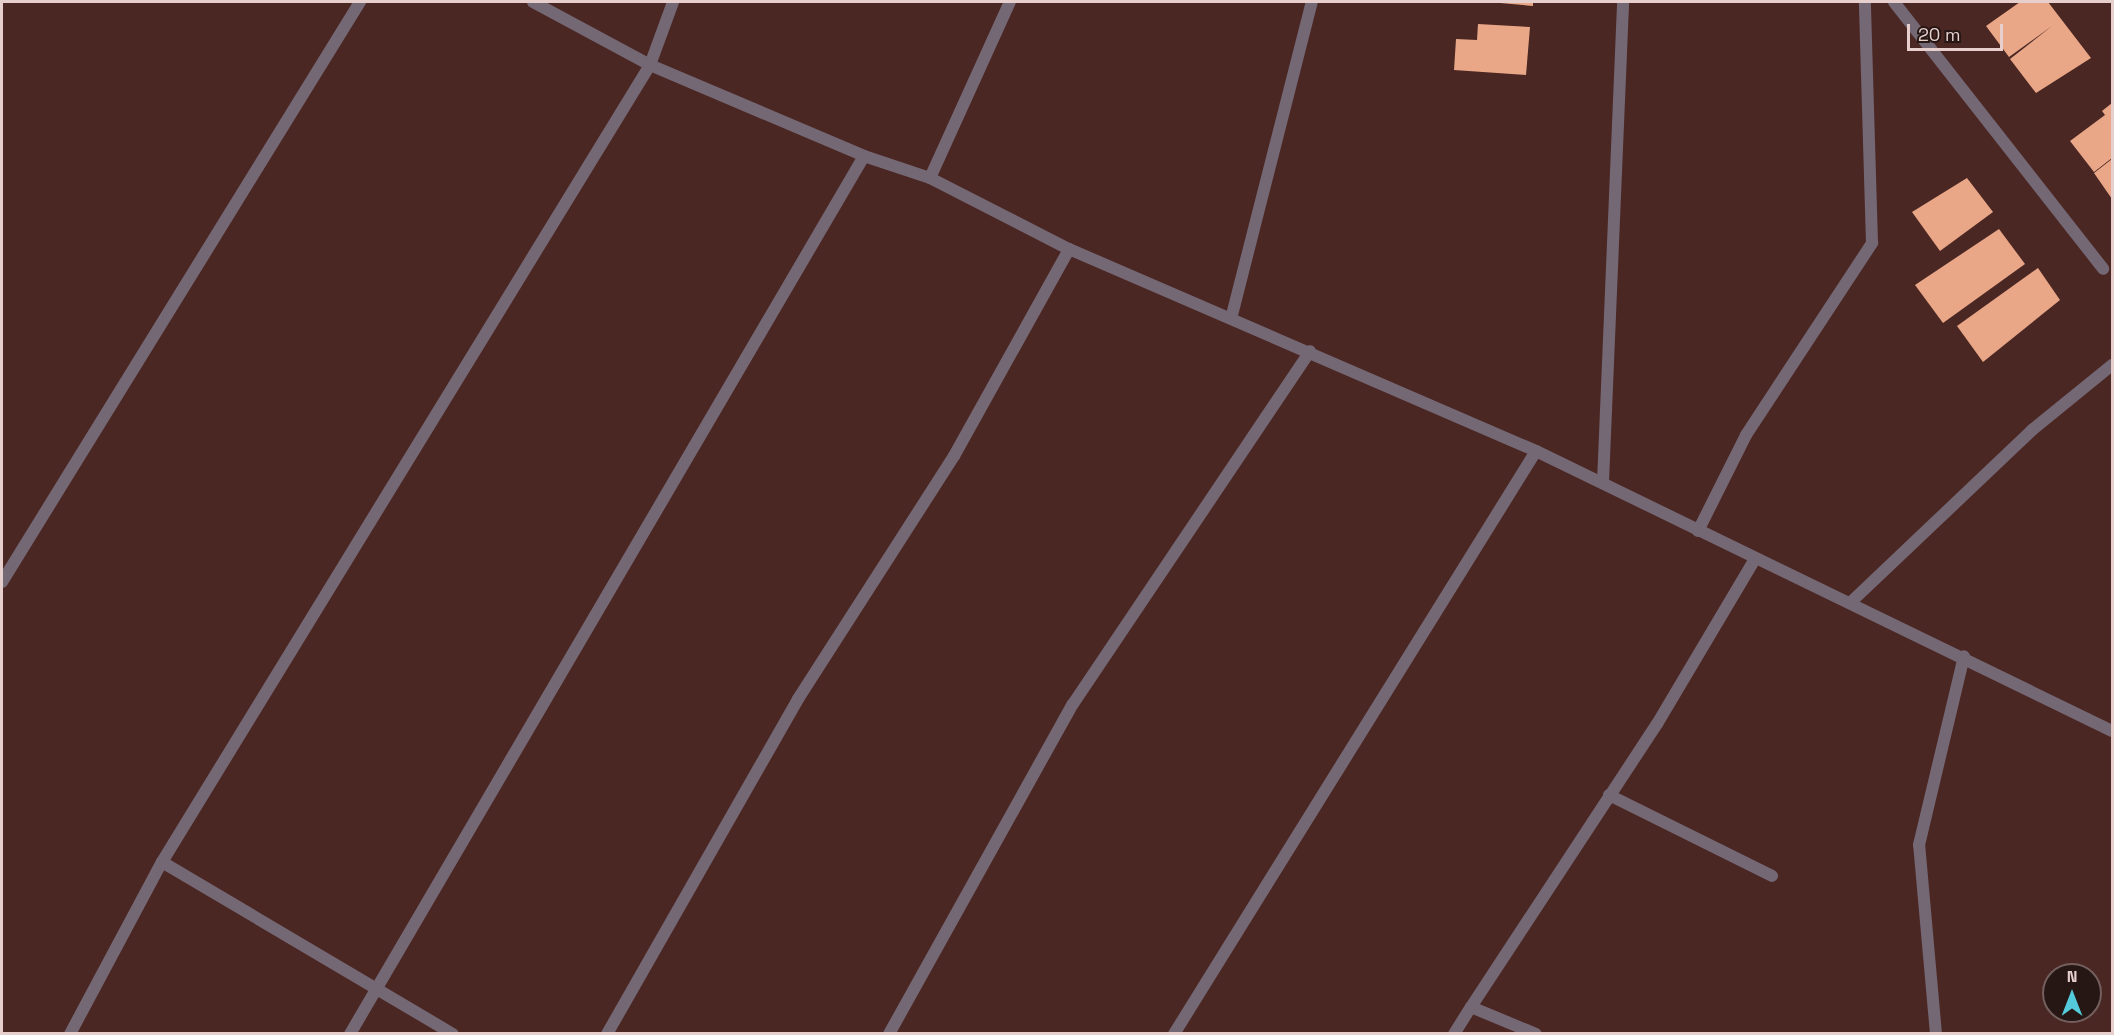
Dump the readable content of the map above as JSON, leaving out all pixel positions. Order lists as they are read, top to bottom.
{
  "scale_bar": "20 m",
  "north": "top"
}
